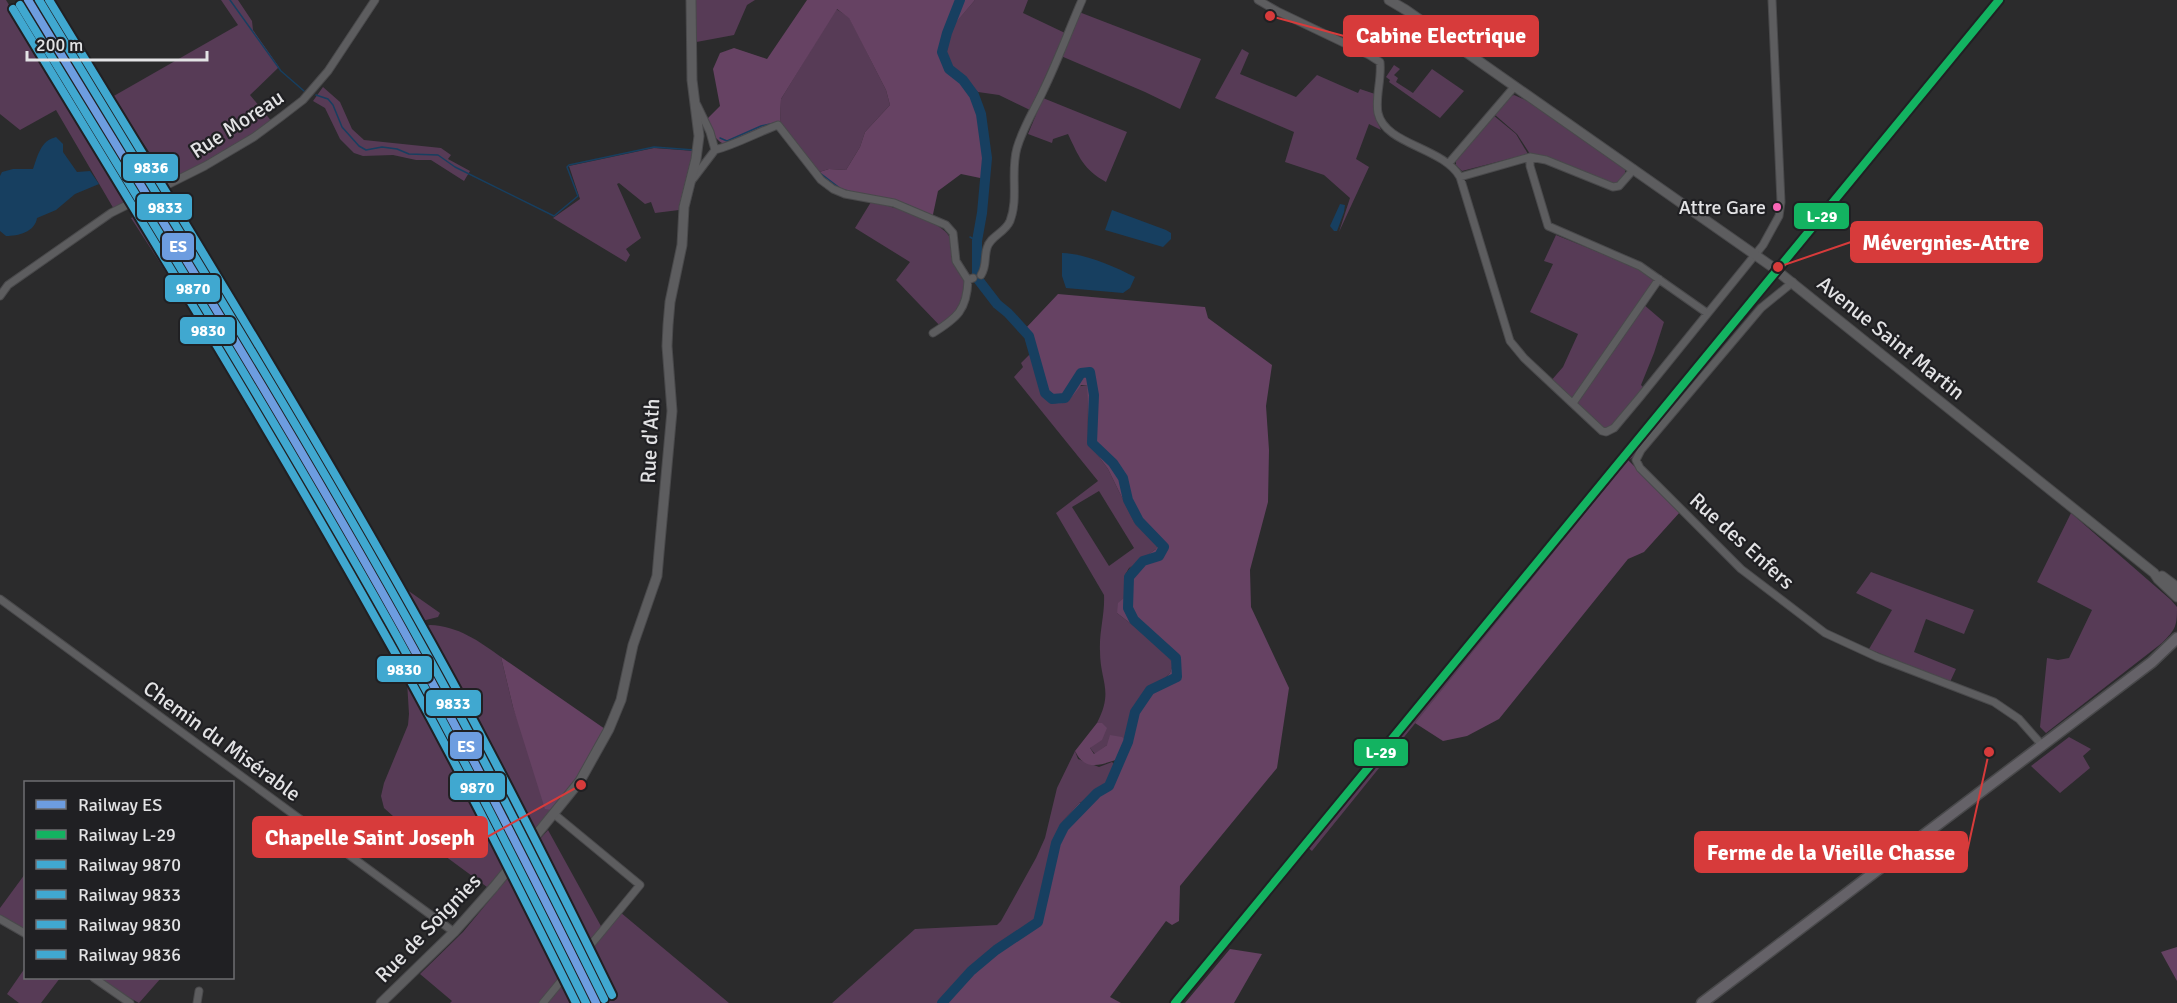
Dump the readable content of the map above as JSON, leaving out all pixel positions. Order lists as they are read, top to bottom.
{
  "streets": {
    "street": [
      "Rue Moreau",
      "Avenue Saint Martin",
      "Rue d'Ath",
      "Rue des Enfers",
      "Chemin du Misérable",
      "Rue de Soignies"
    ]
  },
  "crossings": [
    ["Avenue Saint Martin", "Rue des Enfers"],
    ["Rue d'Ath", "Rue de Soignies"],
    ["Chemin du Misérable", "Rue de Soignies"]
  ],
  "places": [
    "Cabine Electrique",
    "Attre Gare",
    "Mévergnies-Attre",
    "Ferme de la Vieille Chasse",
    "Chapelle Saint Joseph"
  ],
  "lines": [
    "rail line ES",
    "rail line L-29",
    "rail line 9833",
    "rail line 9836",
    "rail line 9870",
    "rail line 9830"
  ],
  "legend": [
    "Railway ES",
    "Railway L-29",
    "Railway 9870",
    "Railway 9833",
    "Railway 9830",
    "Railway 9836"
  ],
  "scale_bar": "200 m"
}
